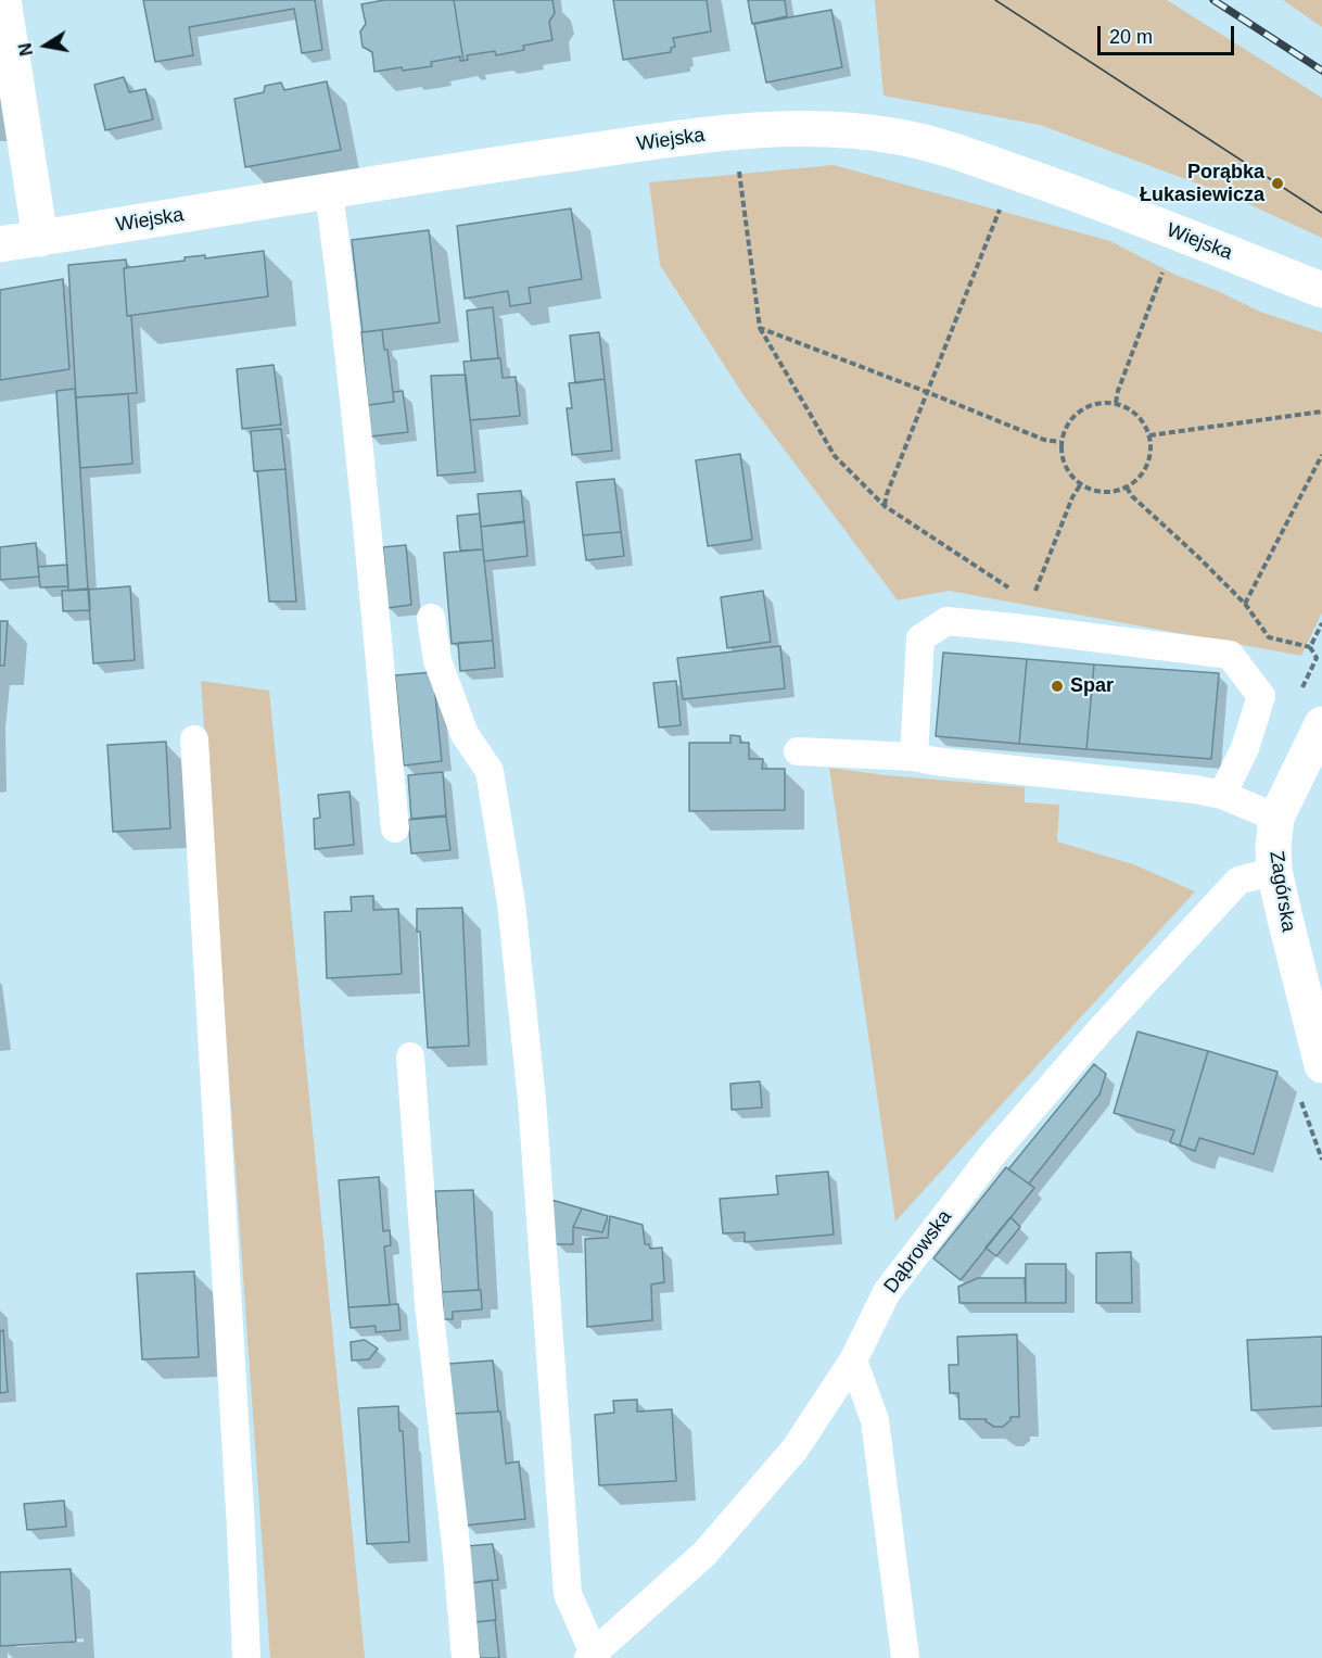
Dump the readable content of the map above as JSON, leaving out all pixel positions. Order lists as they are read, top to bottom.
{
  "streets": {
    "street": ["Wiejska", "Zagórska"],
    "lane": ["Dąbrowska"]
  },
  "crossings": [
    ["Zagórska", "Dąbrowska"]
  ],
  "places": ["Porąbka Łukasiewicza", "Spar"],
  "scale_bar": "20 m",
  "north": "left"
}
